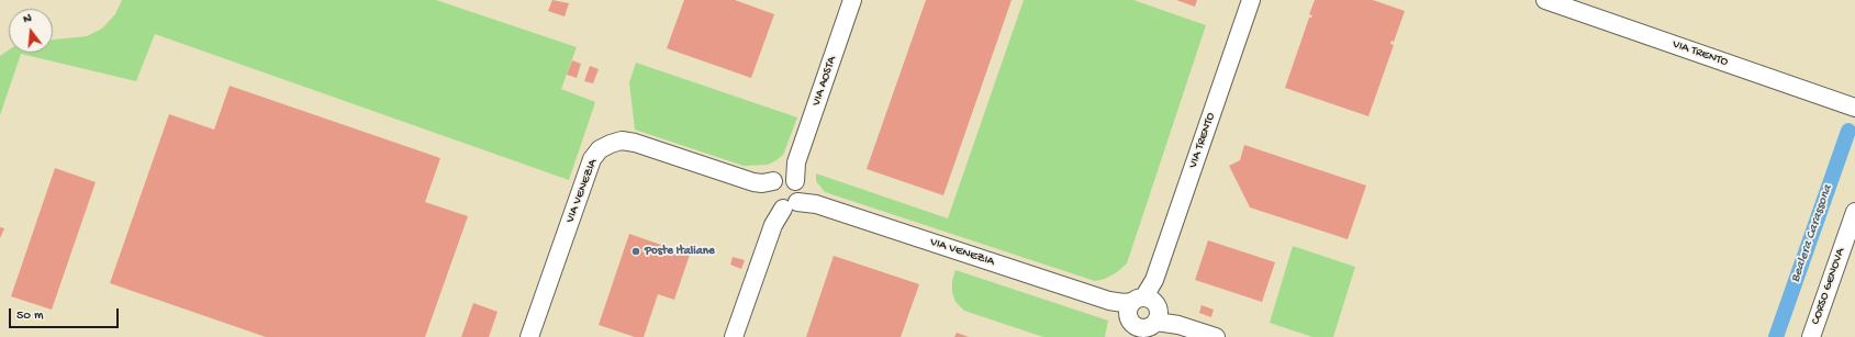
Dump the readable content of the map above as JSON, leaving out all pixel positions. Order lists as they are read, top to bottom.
{
  "streets": {
    "street": [
      "VIA TRENTO",
      "VIA AOSTA",
      "VIA VENEZIA",
      "CORSO GENOVA"
    ]
  },
  "crossings": [
    ["VIA TRENTO", "VIA VENEZIA"],
    ["VIA AOSTA", "VIA VENEZIA"]
  ],
  "water": ["Bealera Carassona"],
  "places": ["Poste Italiane"],
  "scale_bar": "50 m",
  "north": "top"
}
